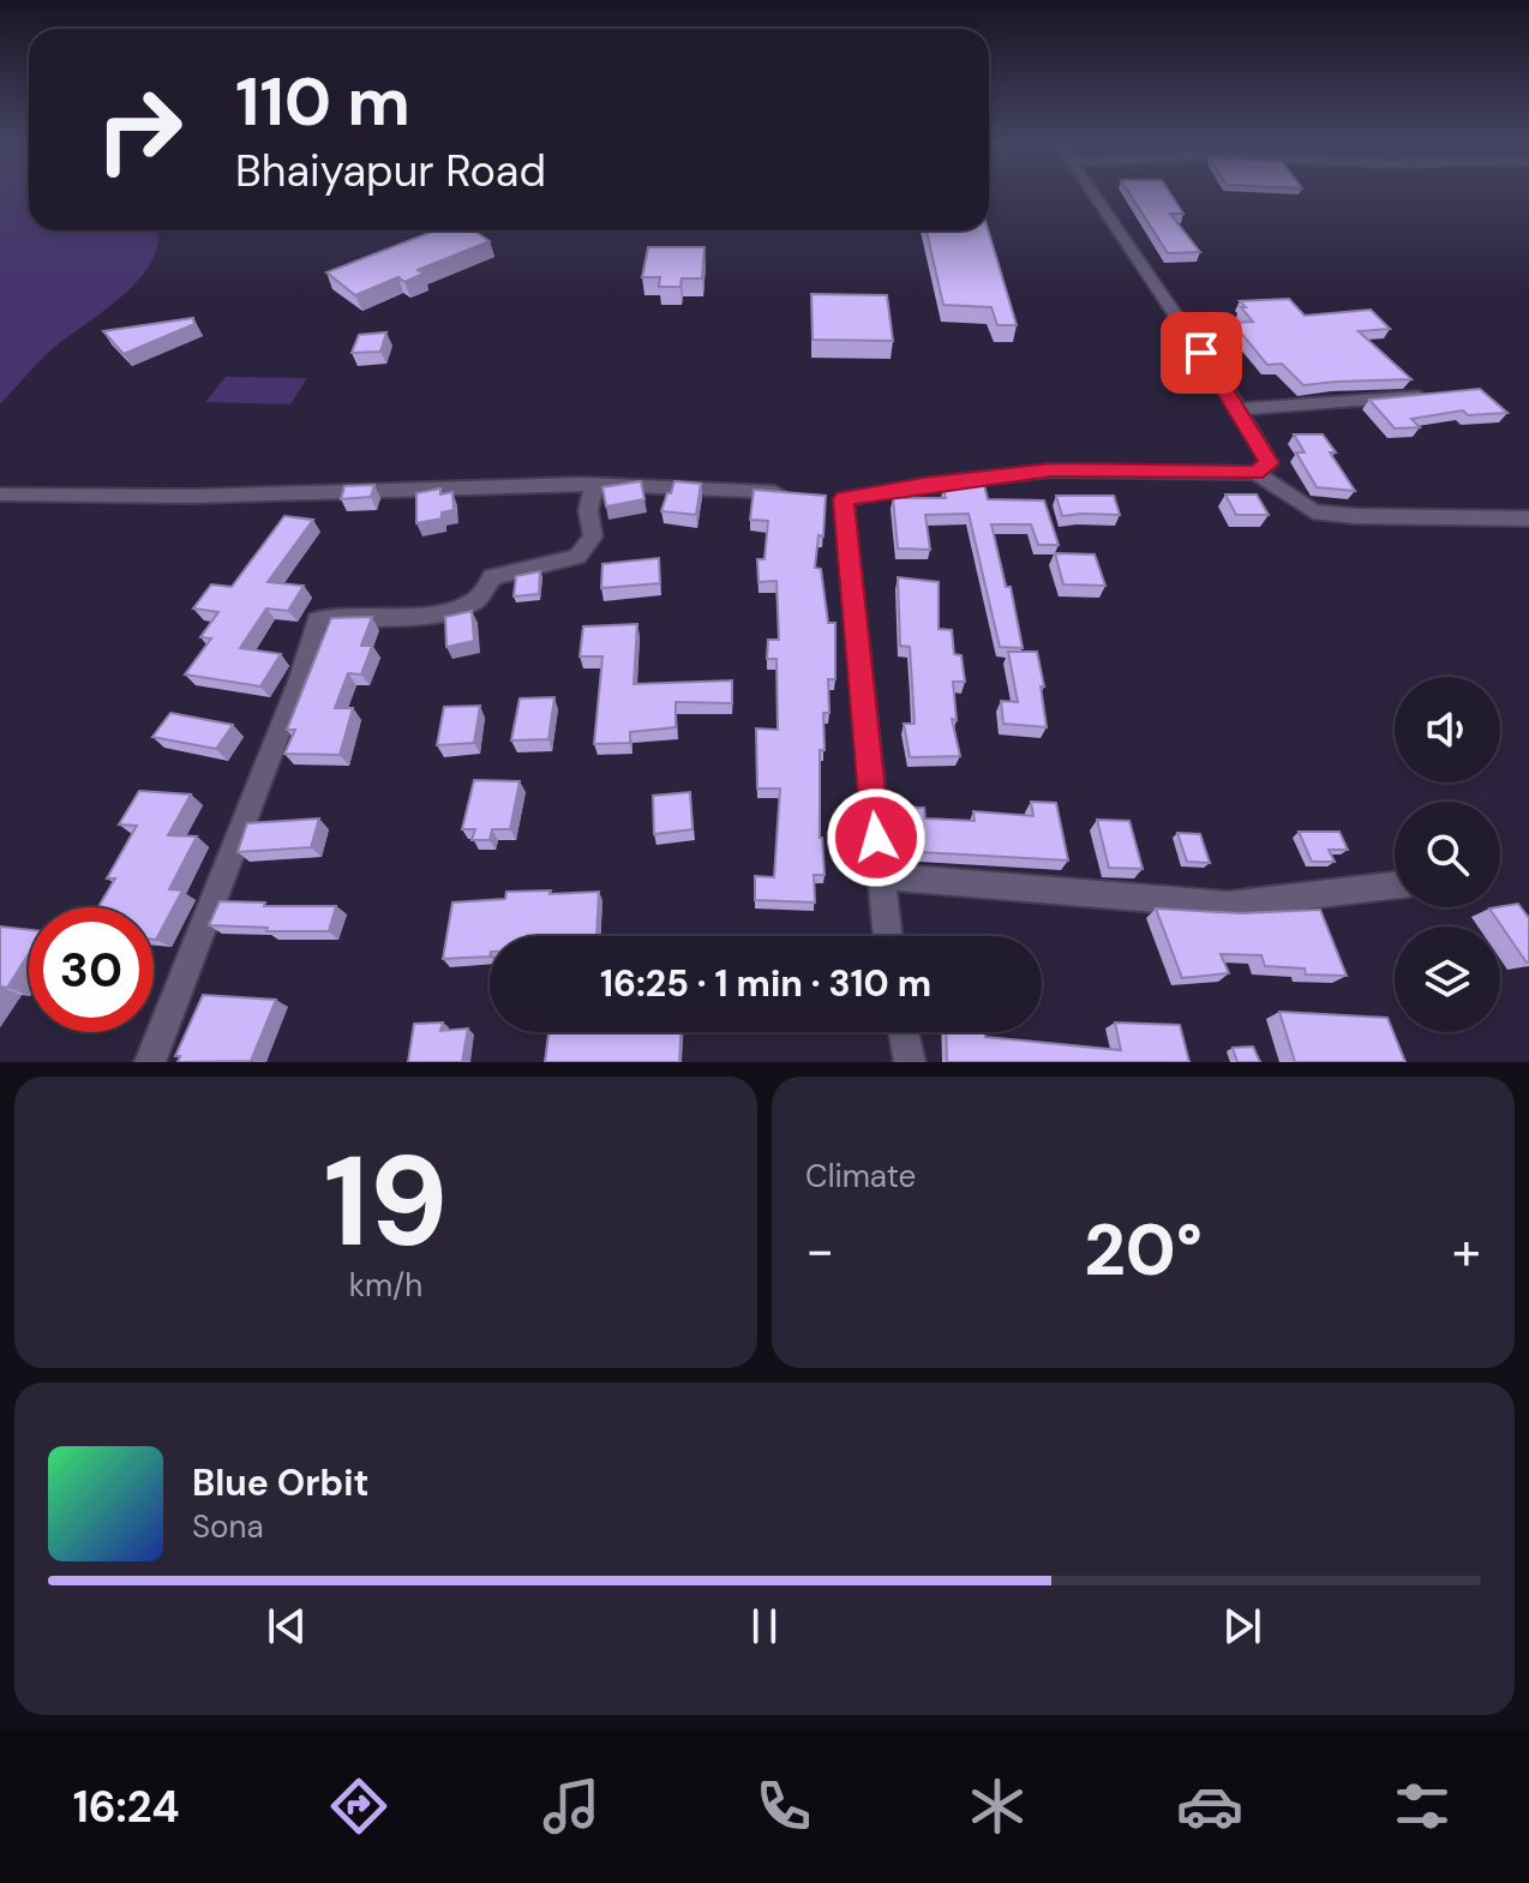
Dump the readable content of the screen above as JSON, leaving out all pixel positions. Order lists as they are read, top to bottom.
{
  "page": {
    "turn": ["110 m", "Bhaiyapur Road"],
    "limit": "30",
    "trip": "16:25 · 1 min · 310 m",
    "tile": [
      ["19", "km/h"],
      "Climate"
    ],
    "heat": ["−", "20°", "+"],
    "song": ["Blue Orbit", "Sona"],
    "tabs": "16:24"
  }
}
